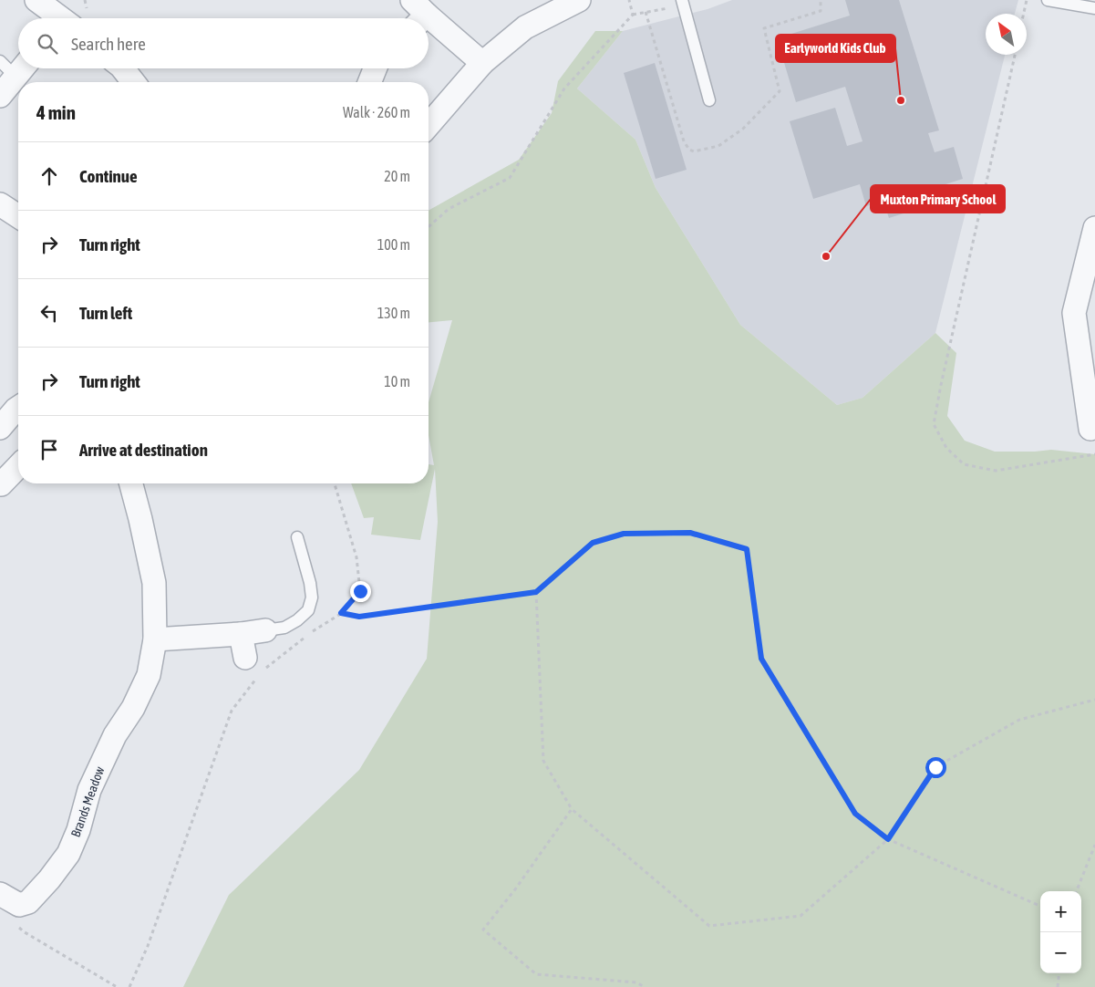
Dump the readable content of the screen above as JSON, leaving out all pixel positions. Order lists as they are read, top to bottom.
{
  "streets": {
    "street": ["Brands Meadow"]
  },
  "places": ["Earlyworld Kids Club", "Muxton Primary School"],
  "north": "top left",
  "page": {
    "search": "Search here",
    "heading": ["4 min", "Walk · 260 m"],
    "list": [
      ["Continue", "20 m"],
      ["Turn right", "100 m"],
      ["Turn left", "130 m"],
      ["Turn right", "10 m"],
      "Arrive at destination"
    ],
    "map_buttons": ["+", "−"]
  }
}
